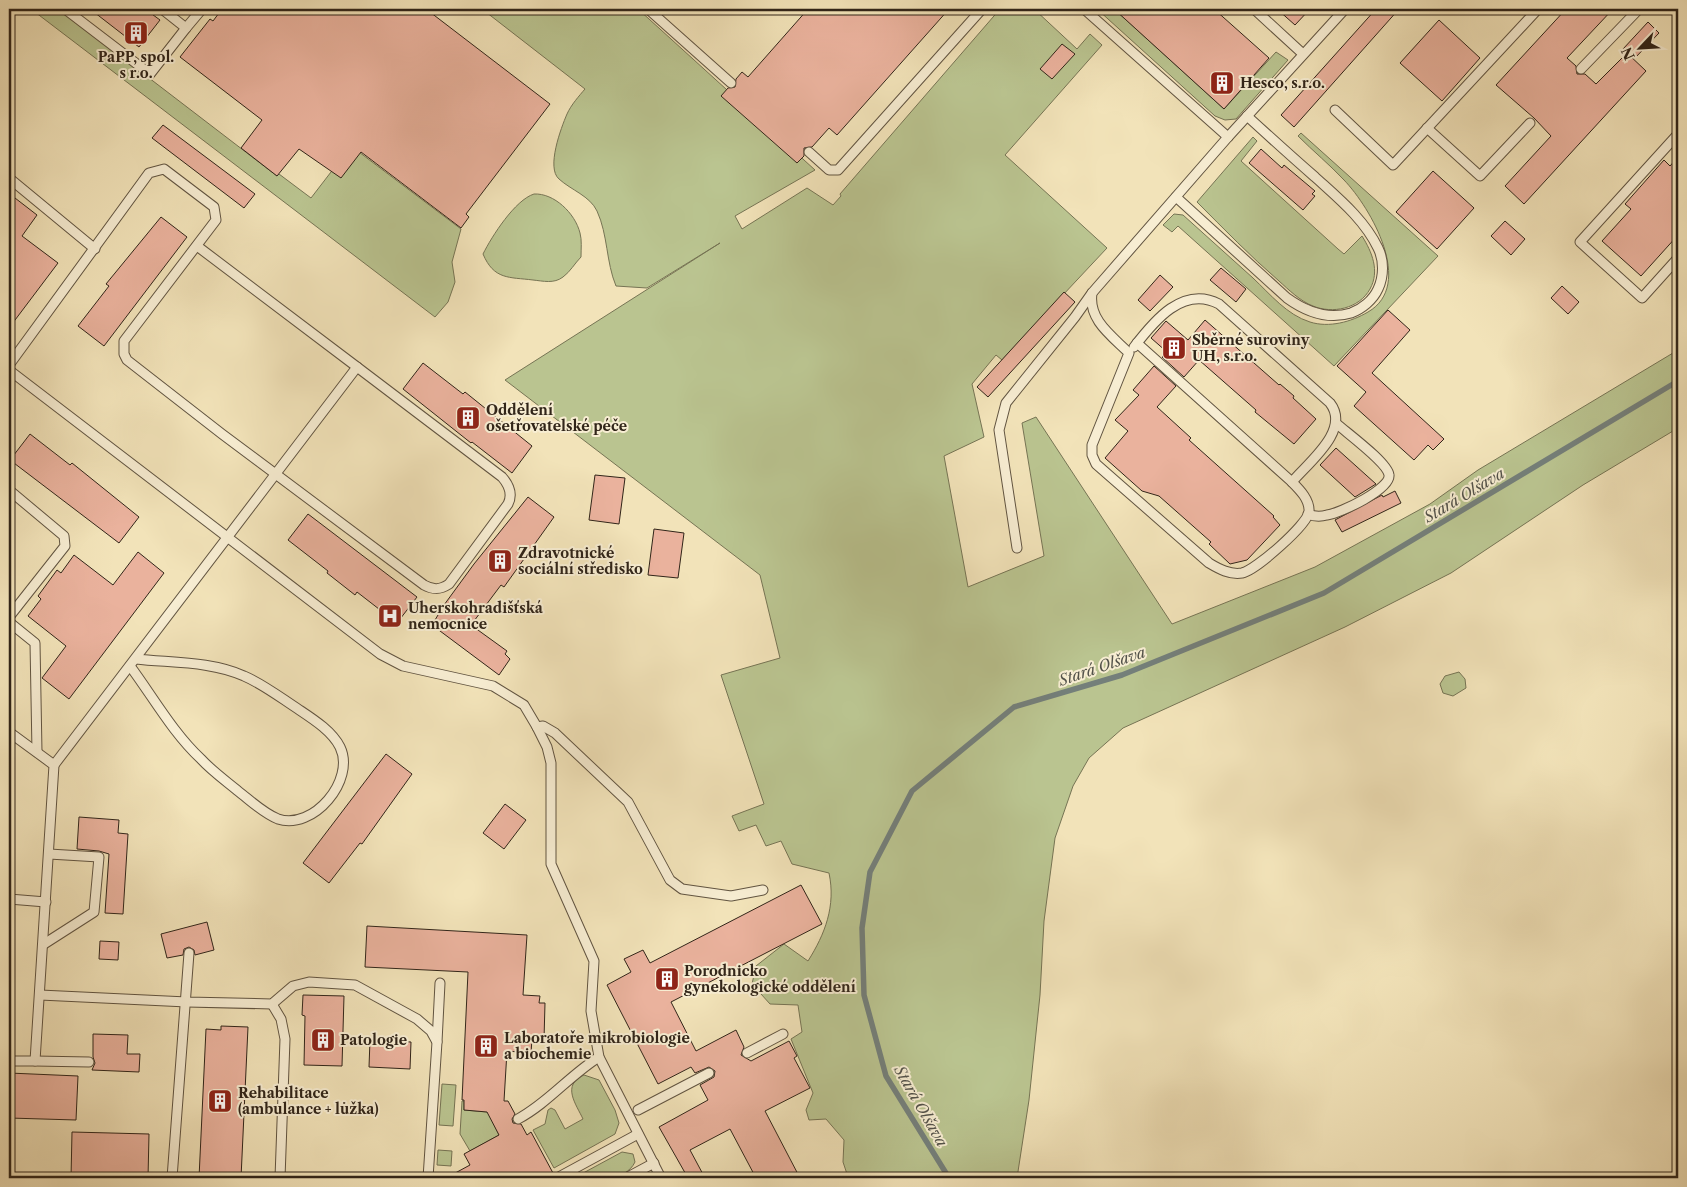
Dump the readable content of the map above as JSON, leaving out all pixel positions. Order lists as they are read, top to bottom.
{
  "water": ["Stará Olšava"],
  "places": {
    "building": [
      "PaPP, spol. s r.o.",
      "Hesco, s.r.o.",
      "Sběrné suroviny UH, s.r.o.",
      "Oddělení ošetřovatelské péče",
      "Zdravotnické sociální středisko",
      "Porodnicko gynekologické oddělení",
      "Patologie",
      "Laboratoře mikrobiologie a biochemie",
      "Rehabilitace (ambulance + lůžka)"
    ],
    "hospital": ["Uherskohradišťská nemocnice"]
  },
  "north": "bottom left"
}
